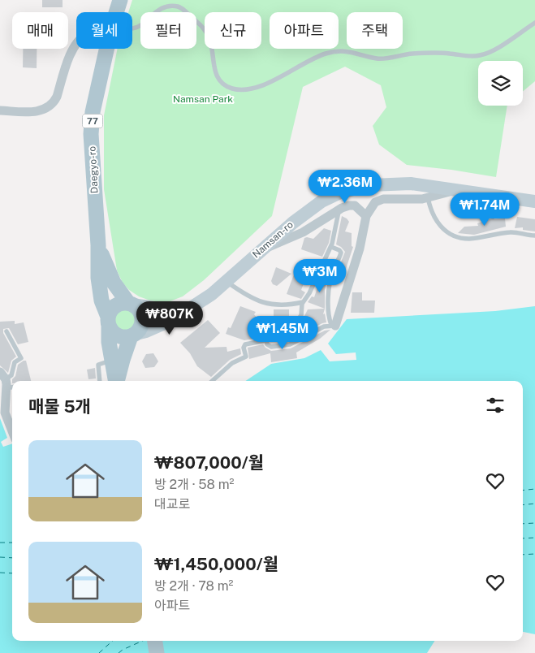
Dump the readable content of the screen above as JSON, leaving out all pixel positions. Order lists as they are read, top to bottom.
{
  "streets": {
    "main road": ["77", "Daegyo-ro"],
    "street": ["Namsan-ro"]
  },
  "crossings": [
    ["77", "Daegyo-ro"],
    ["77", "Namsan-ro"],
    ["Daegyo-ro", "Namsan-ro"]
  ],
  "parks": ["Namsan Park"],
  "page": {
    "chip": [
      "매매",
      "월세",
      "필터",
      "신규",
      "아파트",
      "주택"
    ],
    "price": [
      "₩2.36M",
      "₩1.74M",
      "₩3M",
      "₩807K",
      "₩1.45M"
    ],
    "heading": "매물 5개",
    "list": [
      {
        "name": "₩807,000/월",
        "note": "방 2개 · 58 m² · 대교로"
      },
      {
        "name": "₩1,450,000/월",
        "note": "방 2개 · 78 m² · 아파트"
      }
    ]
  }
}
